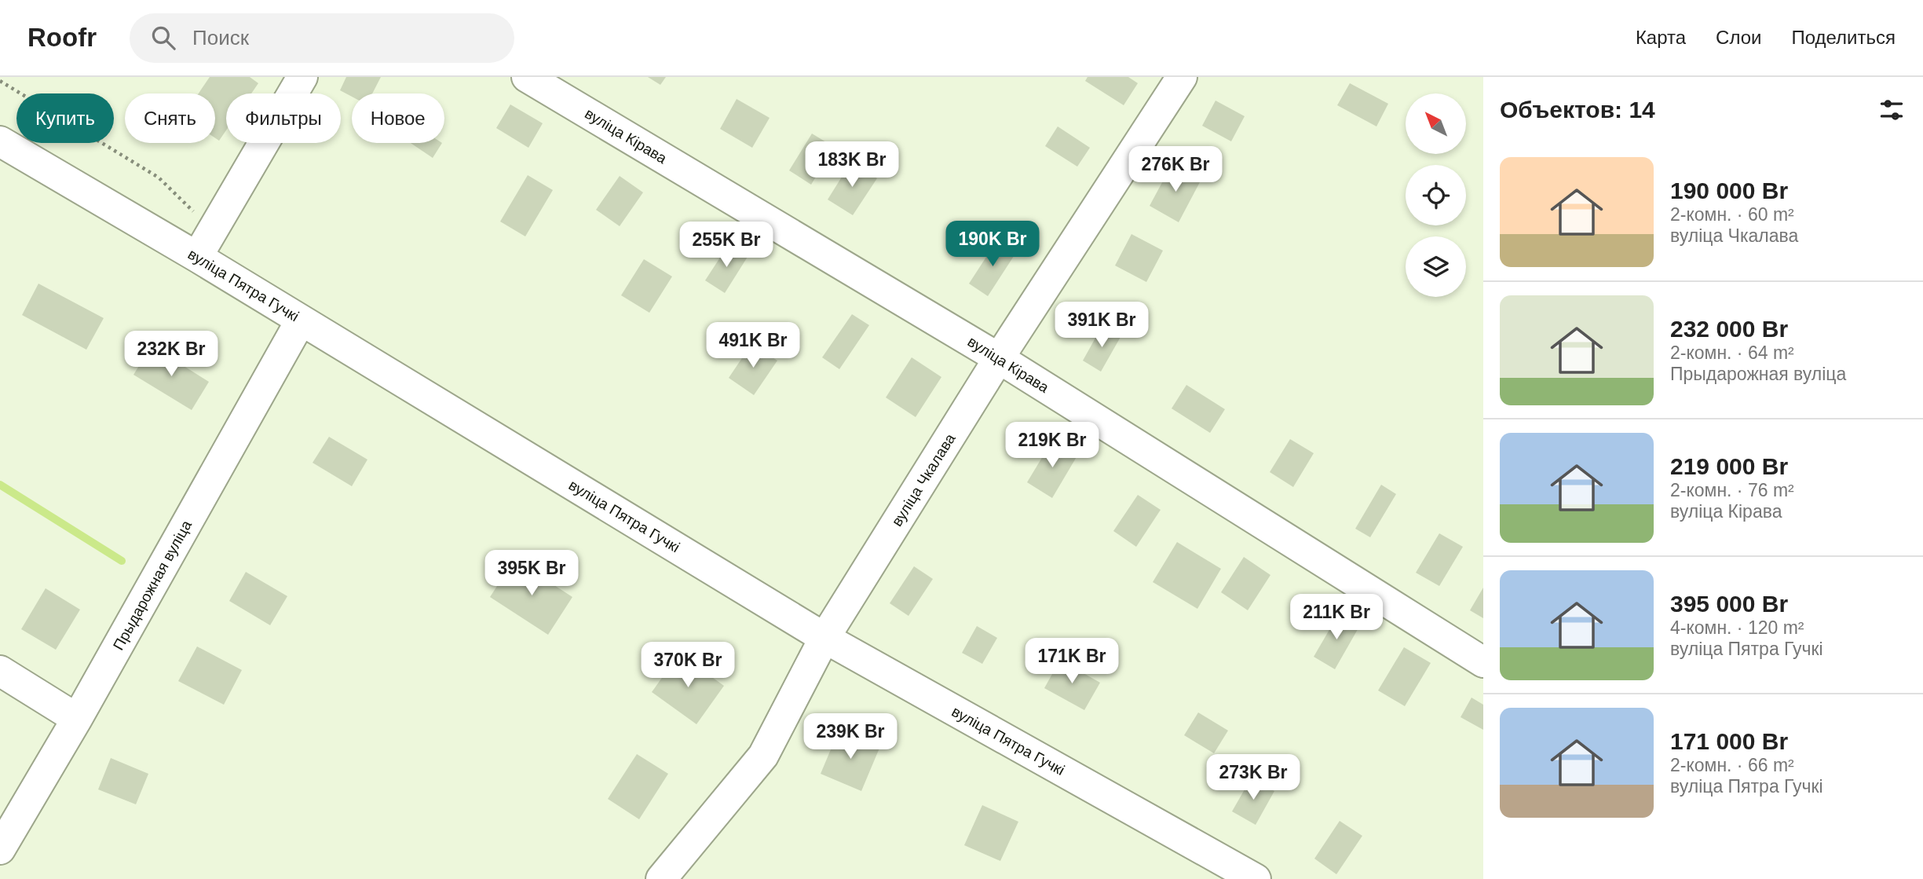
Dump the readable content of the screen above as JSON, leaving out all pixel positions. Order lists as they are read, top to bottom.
{
  "streets": {
    "street": [
      "вуліца Кірава",
      "вуліца Пятра Гучкі",
      "вуліца Чкалава",
      "Прыдарожная вуліца"
    ]
  },
  "crossings": [
    ["вуліца Кірава", "вуліца Чкалава"],
    ["вуліца Пятра Гучкі", "вуліца Чкалава"],
    ["вуліца Пятра Гучкі", "Прыдарожная вуліца"]
  ],
  "north": "top left",
  "page": {
    "header": "Roofr",
    "search": "Поиск",
    "nav": ["Карта", "Слои", "Поделиться"],
    "heading": "Объектов: 14",
    "chip": [
      "Купить",
      "Снять",
      "Фильтры",
      "Новое"
    ],
    "price": [
      "183K Br",
      "276K Br",
      "190K Br",
      "255K Br",
      "391K Br",
      "491K Br",
      "232K Br",
      "219K Br",
      "395K Br",
      "211K Br",
      "171K Br",
      "370K Br",
      "239K Br",
      "273K Br"
    ],
    "list": [
      {
        "name": "190 000 Br",
        "note": "2-комн. · 60 m² · вуліца Чкалава"
      },
      {
        "name": "232 000 Br",
        "note": "2-комн. · 64 m² · Прыдарожная вуліца"
      },
      {
        "name": "219 000 Br",
        "note": "2-комн. · 76 m² · вуліца Кірава"
      },
      {
        "name": "395 000 Br",
        "note": "4-комн. · 120 m² · вуліца Пятра Гучкі"
      },
      {
        "name": "171 000 Br",
        "note": "2-комн. · 66 m² · вуліца Пятра Гучкі"
      }
    ]
  }
}
